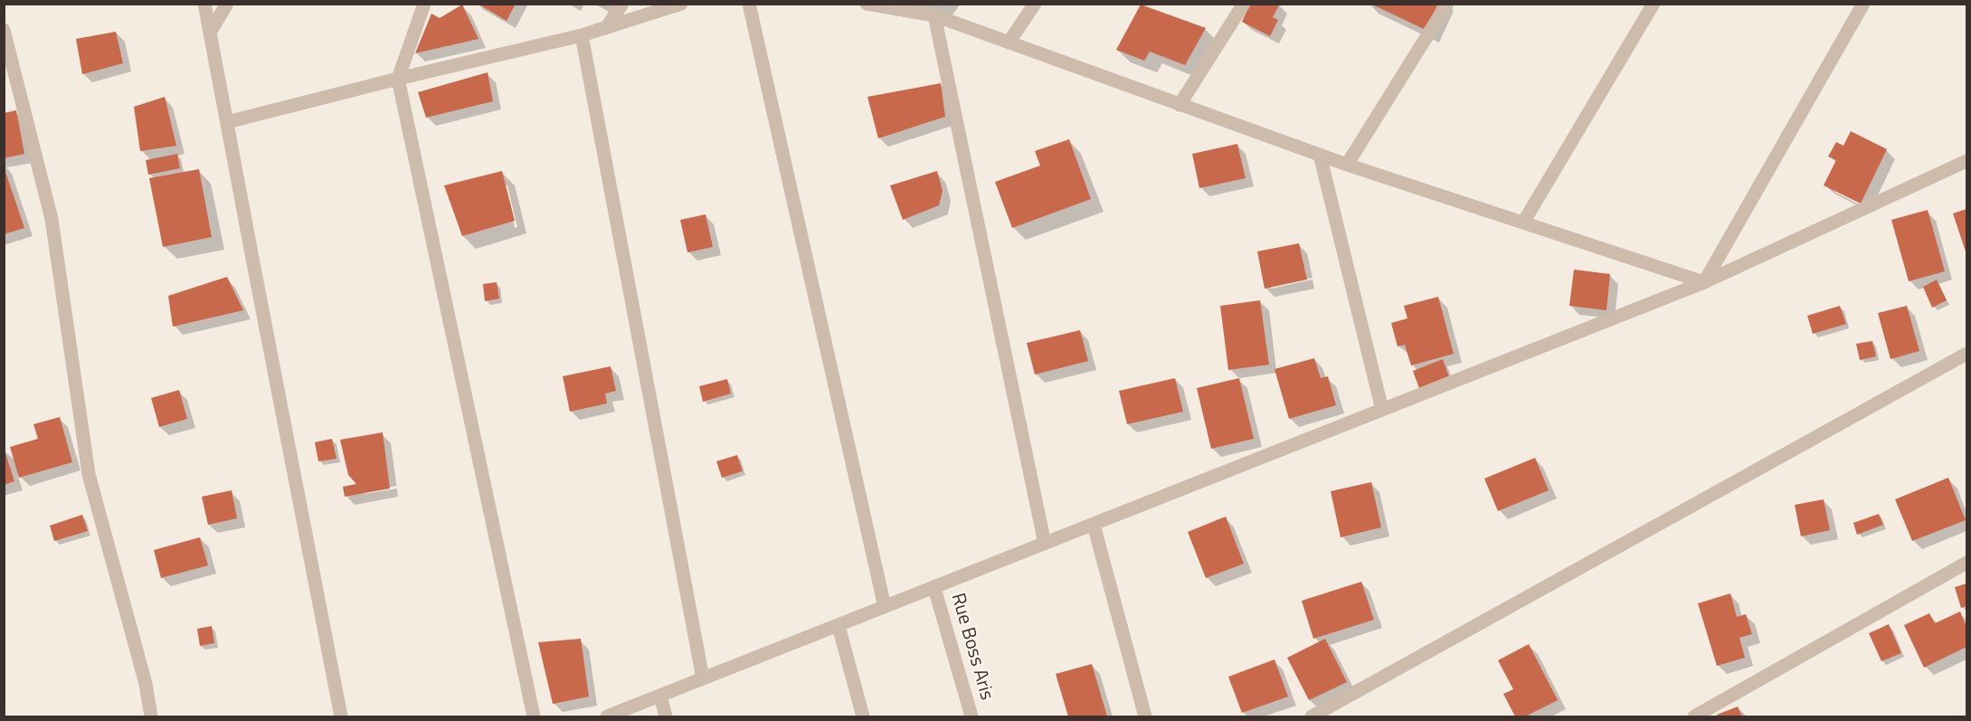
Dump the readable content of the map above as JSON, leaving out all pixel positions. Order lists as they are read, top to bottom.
{
  "streets": {
    "street": ["Rue Boss Aris"]
  }
}
